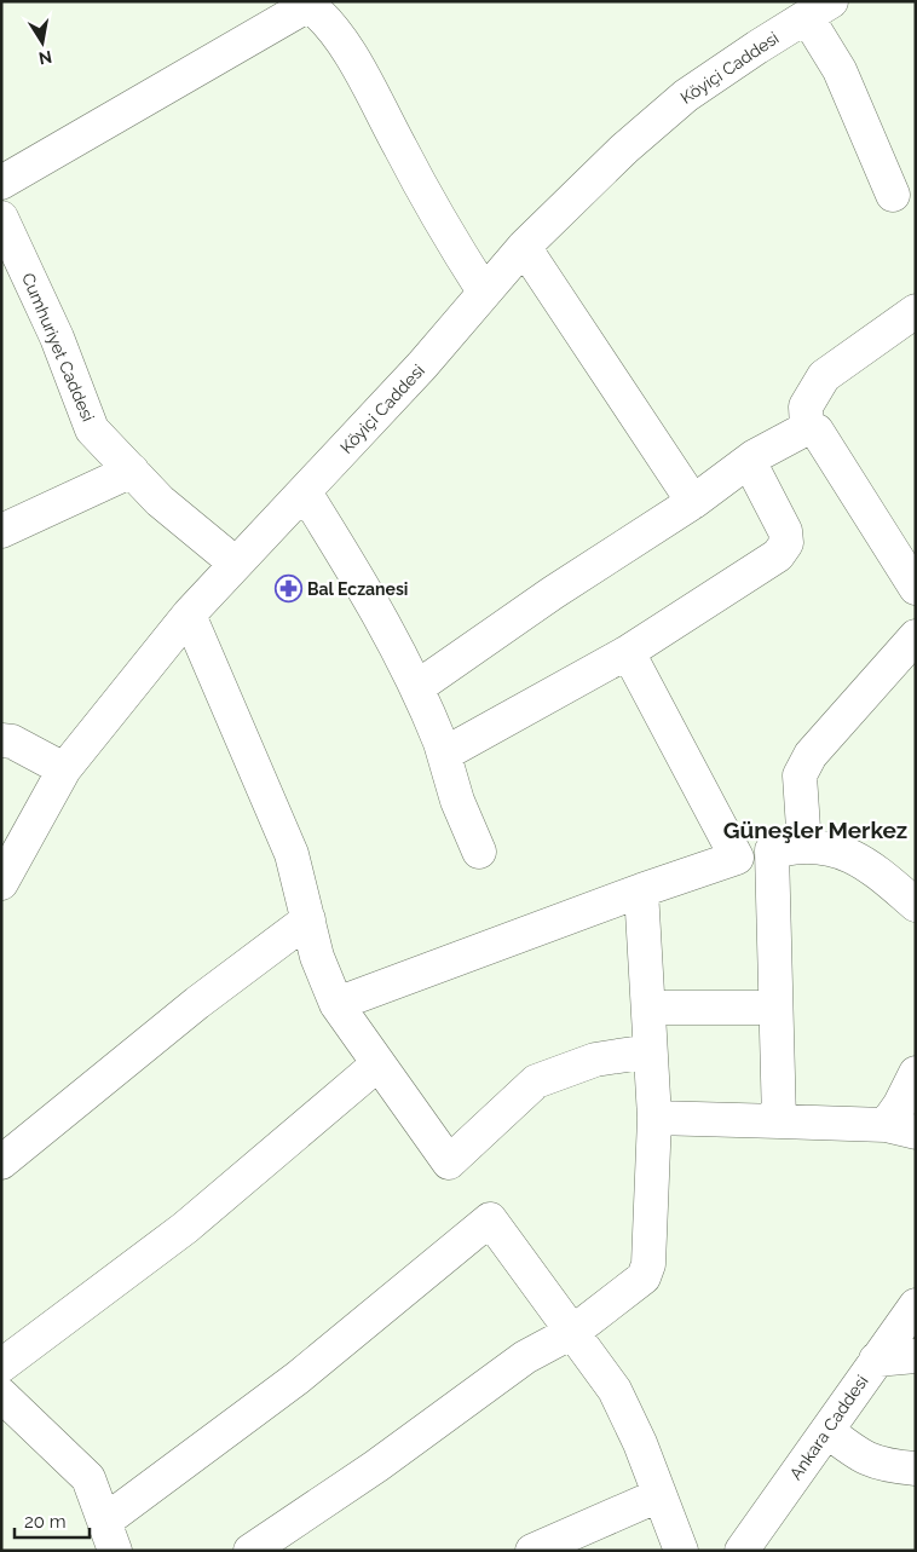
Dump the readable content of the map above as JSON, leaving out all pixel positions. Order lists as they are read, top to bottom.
{
  "streets": {
    "street": ["Köyiçi Caddesi", "Cumhuriyet Caddesi", "Ankara Caddesi"]
  },
  "crossings": [
    ["Köyiçi Caddesi", "Cumhuriyet Caddesi"]
  ],
  "districts": ["Güneşler Merkez"],
  "places": {
    "pharmacy": ["Bal Eczanesi"]
  },
  "scale_bar": "20 m",
  "north": "bottom"
}
